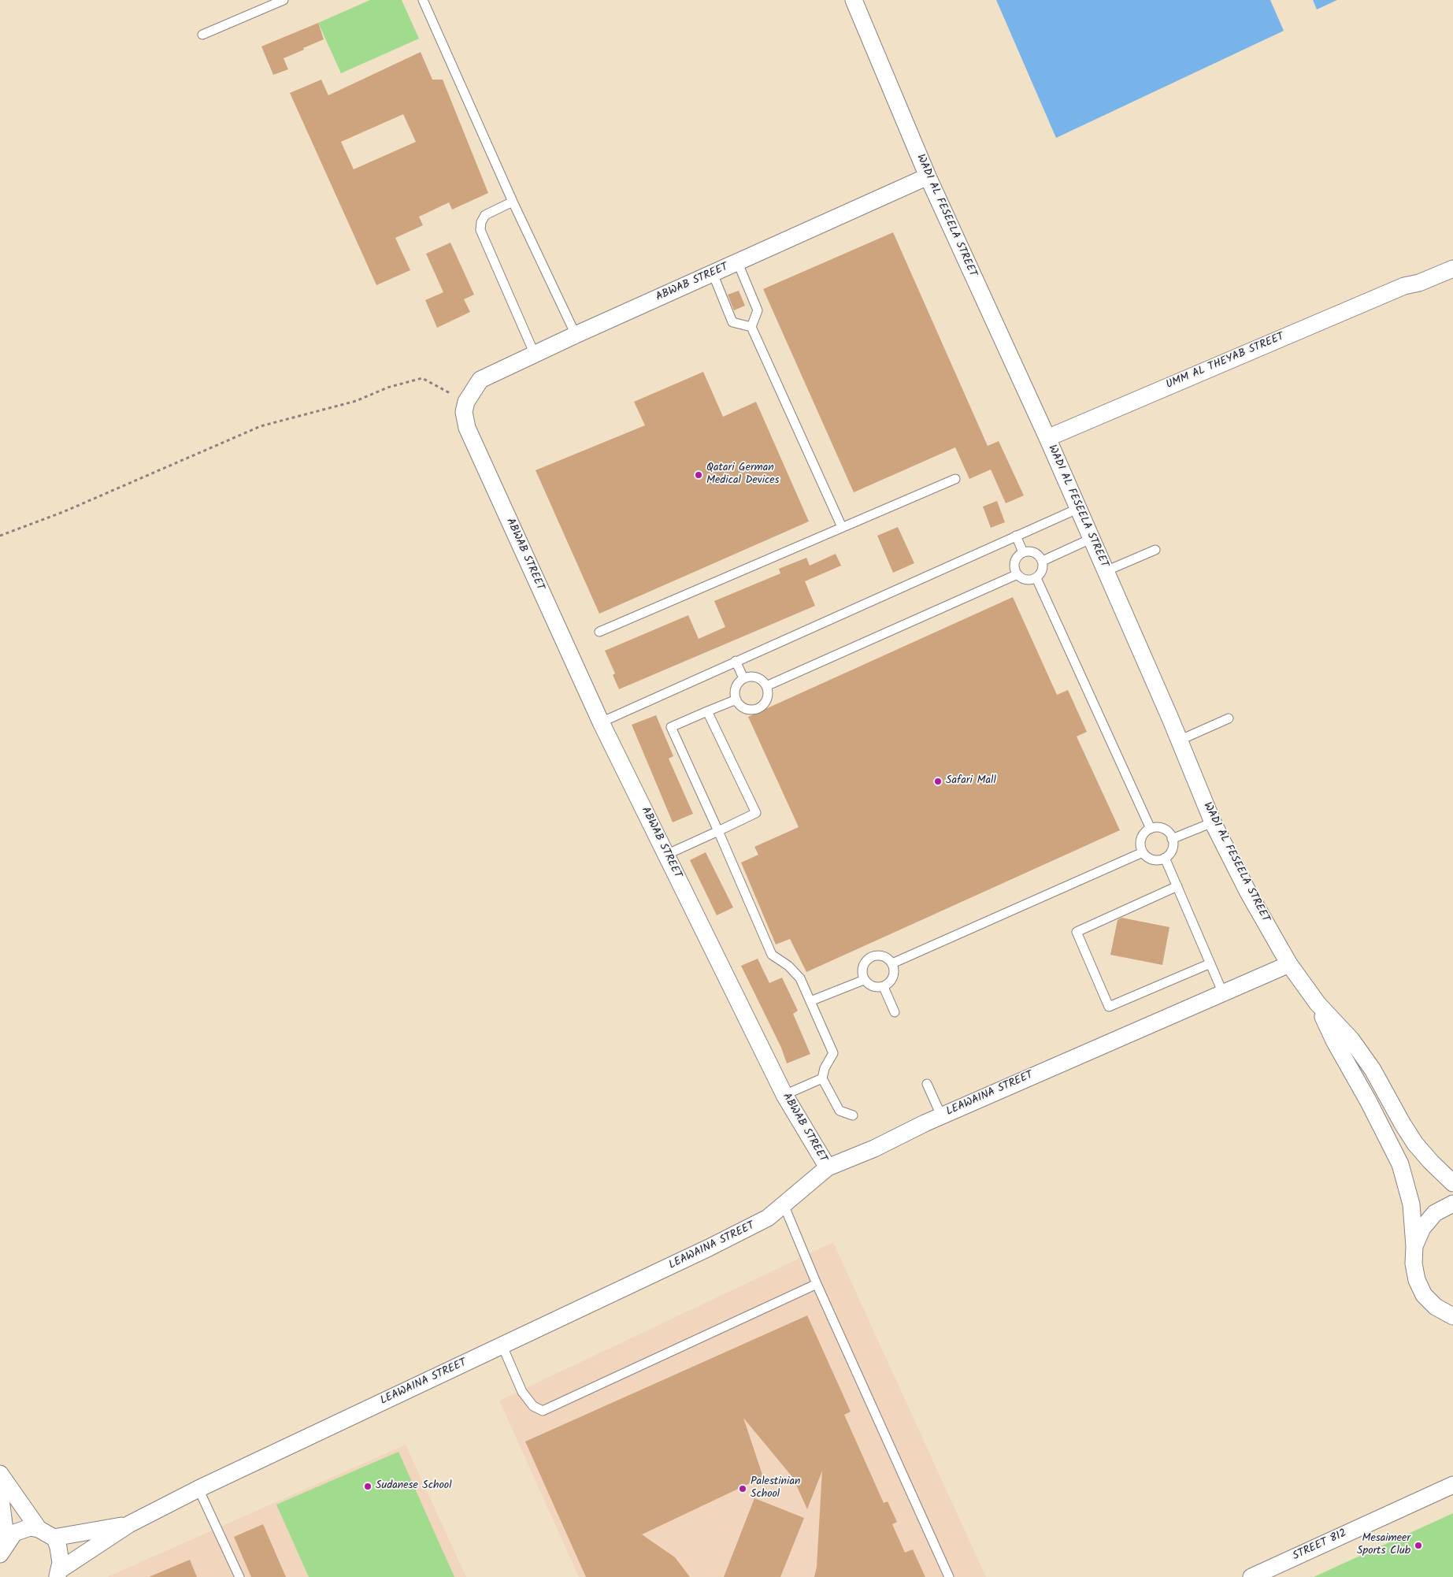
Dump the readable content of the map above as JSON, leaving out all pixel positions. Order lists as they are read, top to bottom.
{
  "streets": {
    "street": [
      "WADI AL FESEELA STREET",
      "ABWAB STREET",
      "UMM AL THEYAB STREET",
      "LEAWAINA STREET",
      "STREET 812"
    ]
  },
  "crossings": [
    ["WADI AL FESEELA STREET", "ABWAB STREET"],
    ["WADI AL FESEELA STREET", "UMM AL THEYAB STREET"],
    ["WADI AL FESEELA STREET", "LEAWAINA STREET"],
    ["ABWAB STREET", "LEAWAINA STREET"]
  ],
  "places": [
    "Qatari German Medical Devices",
    "Safari Mall",
    "Sudanese School",
    "Palestinian School",
    "Mesaimeer Sports Club"
  ]
}
